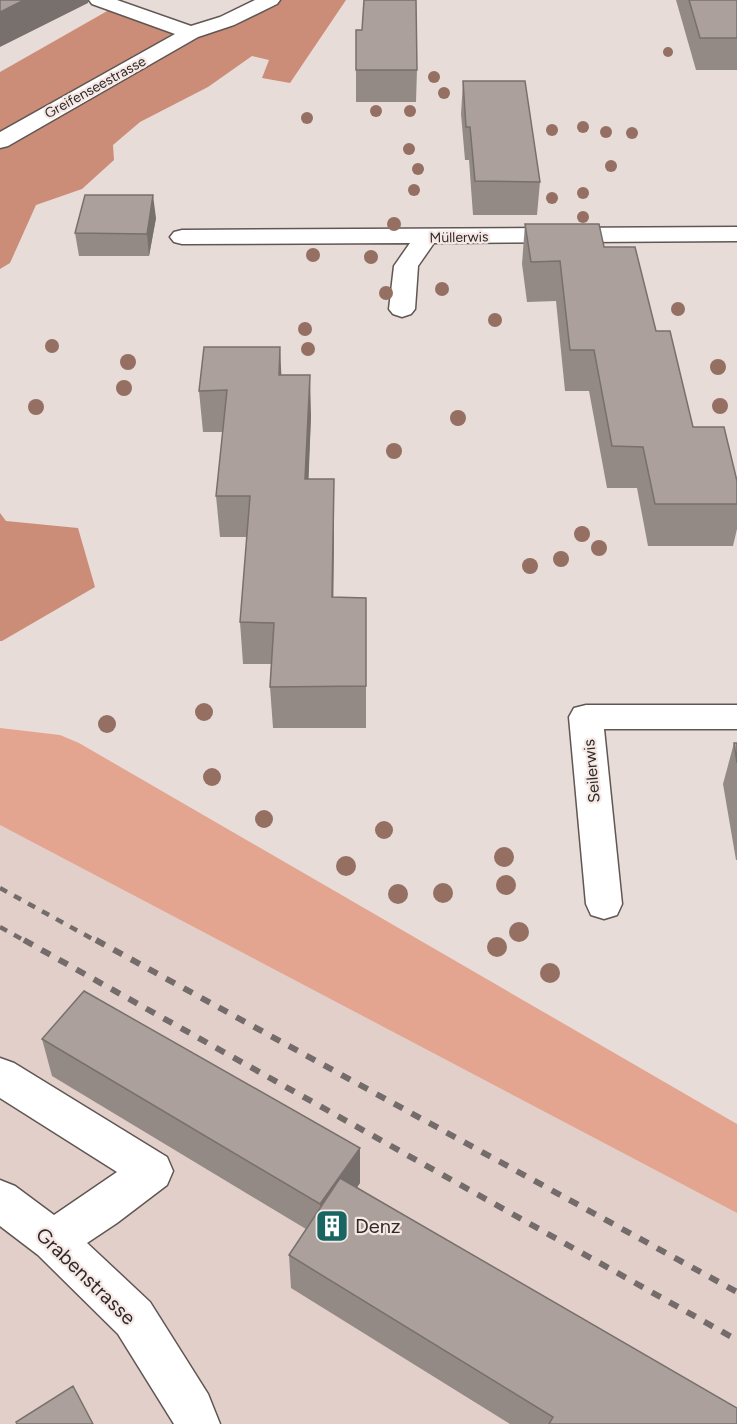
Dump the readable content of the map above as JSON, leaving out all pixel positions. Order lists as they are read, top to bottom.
{
  "streets": {
    "street": [
      "Greifenseestrasse",
      "Müllerwis",
      "Seilerwis",
      "Grabenstrasse"
    ]
  },
  "places": {
    "building": ["Denz"]
  }
}
